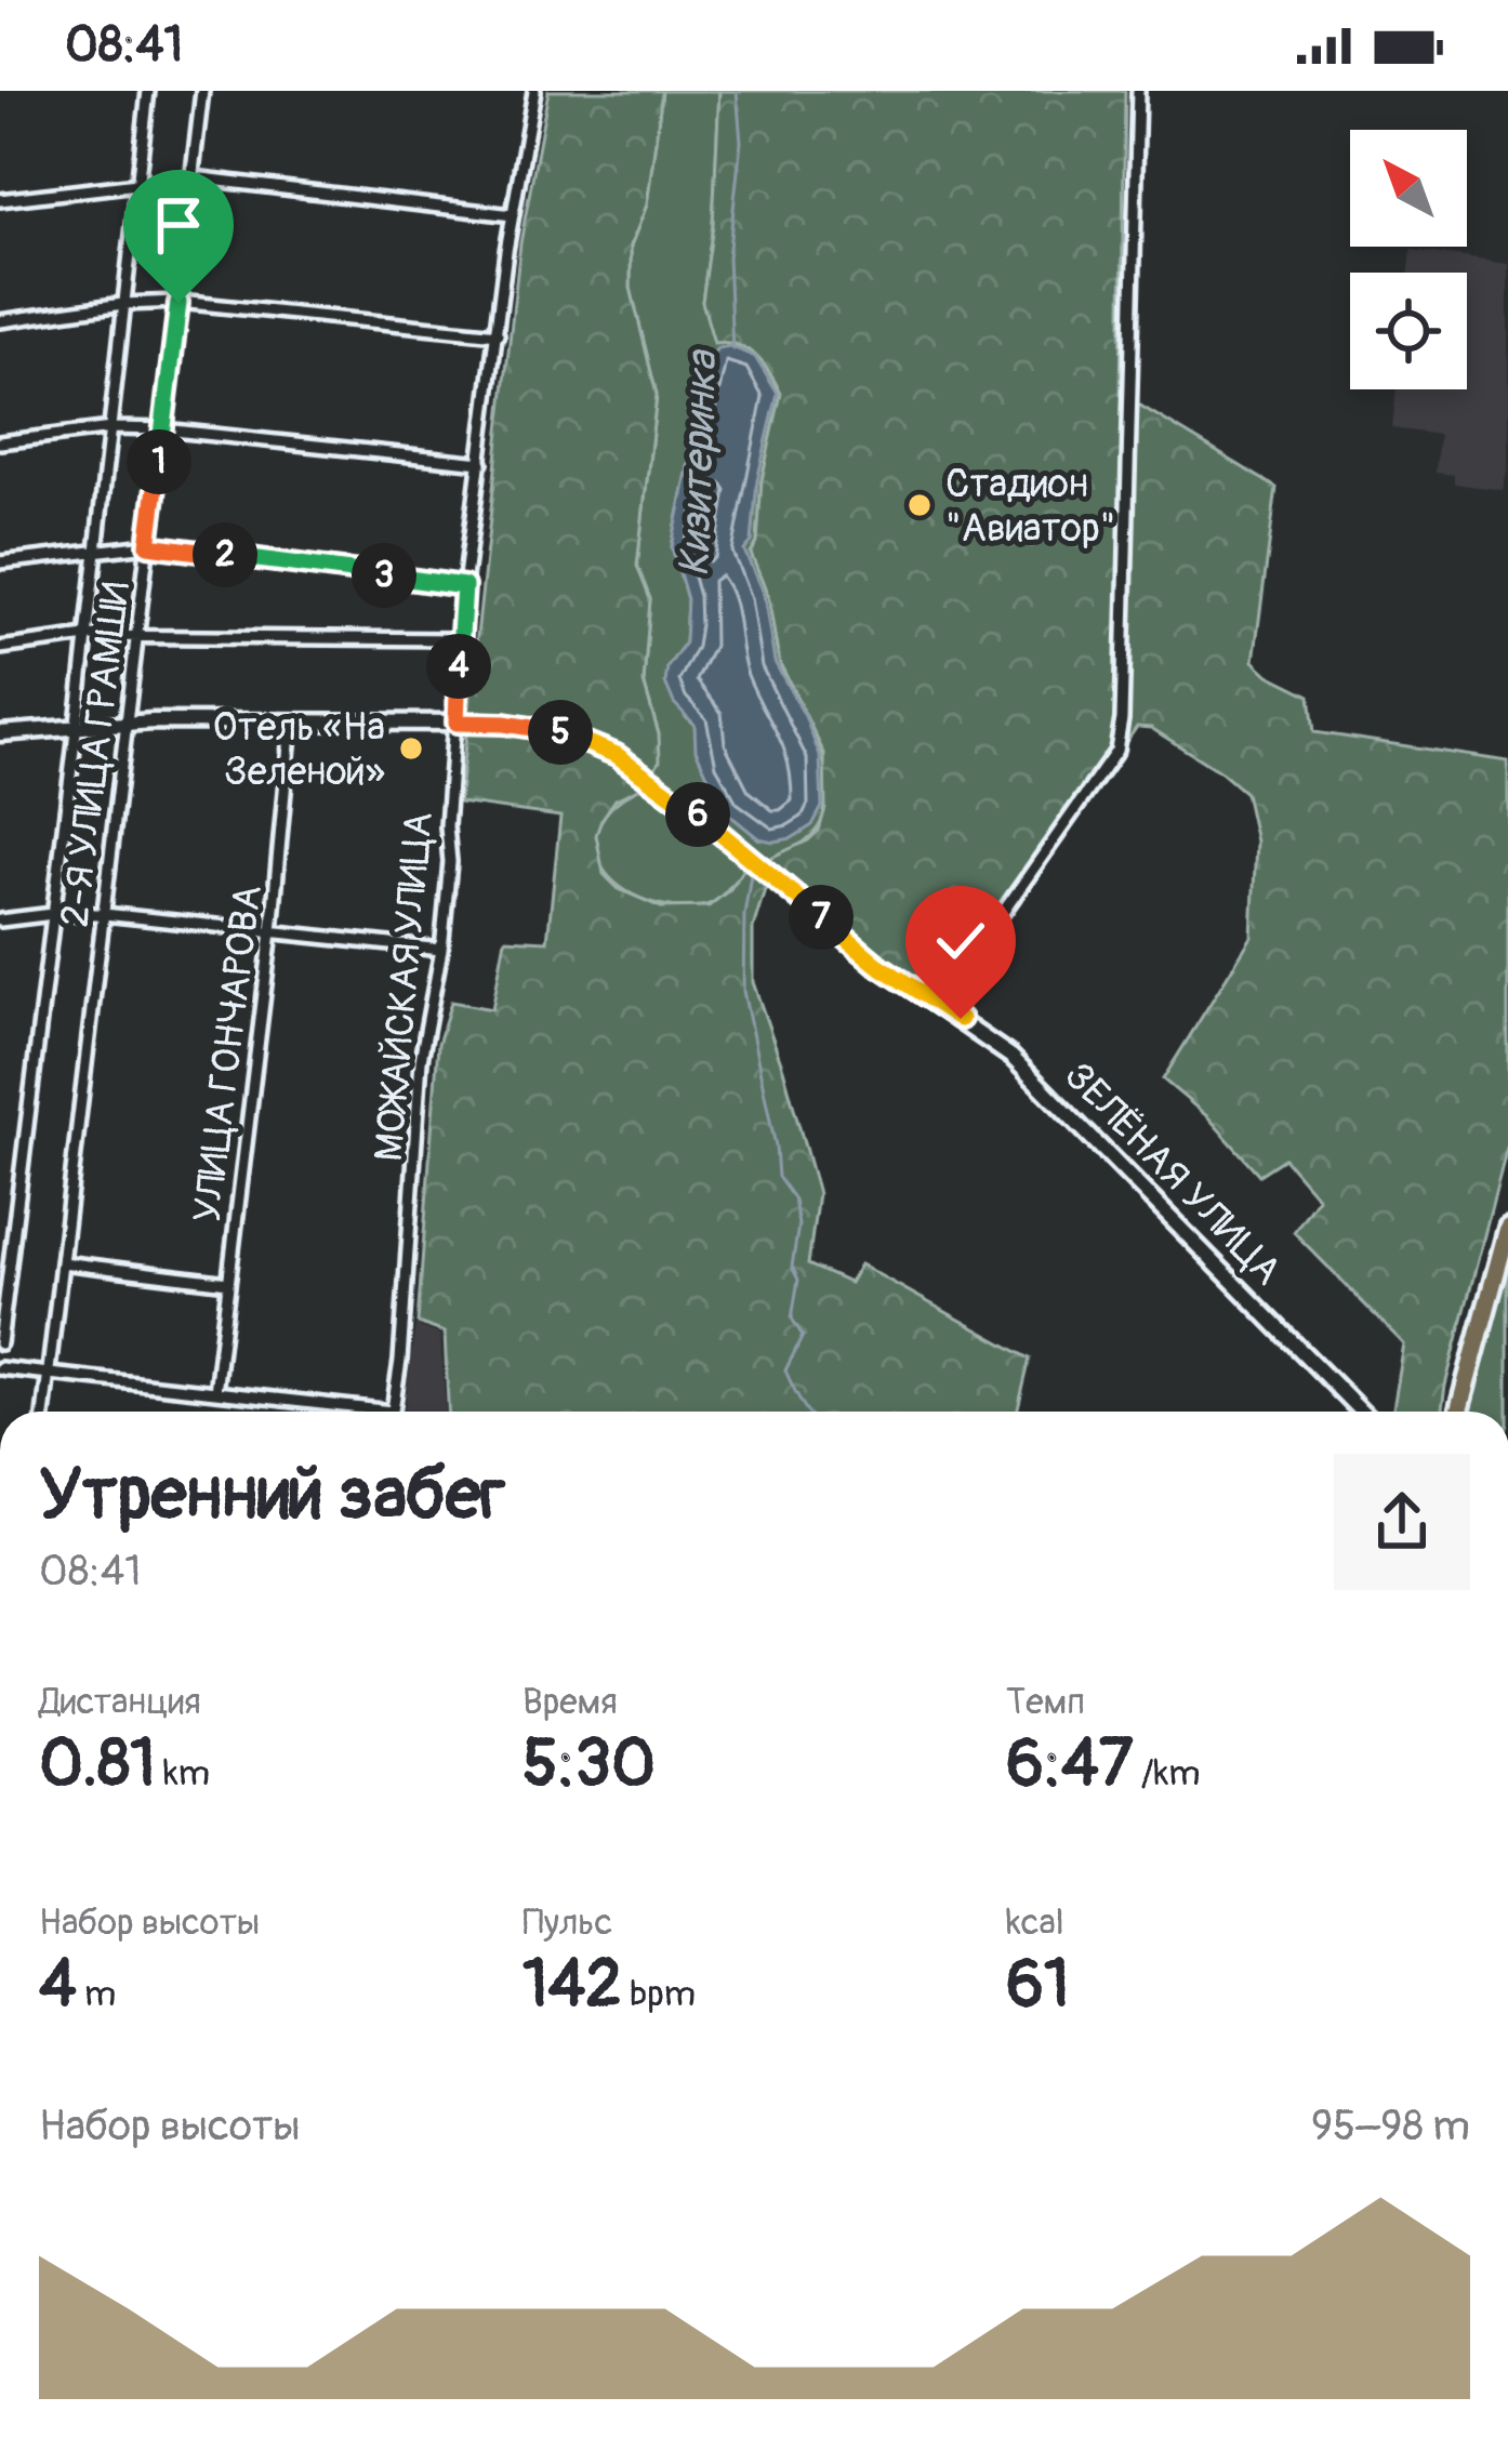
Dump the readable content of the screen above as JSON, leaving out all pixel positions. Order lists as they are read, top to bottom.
{
  "streets": {
    "street": [
      "2-Я УЛИЦА ГРАМШИ",
      "МОЖАЙСКАЯ УЛИЦА",
      "УЛИЦА ГОНЧАРОВА",
      "ЗЕЛЁНАЯ УЛИЦА"
    ]
  },
  "crossings": [
    ["2-Я УЛИЦА ГРАМШИ", "ЗЕЛЁНАЯ УЛИЦА"],
    ["МОЖАЙСКАЯ УЛИЦА", "ЗЕЛЁНАЯ УЛИЦА"],
    ["УЛИЦА ГОНЧАРОВА", "ЗЕЛЁНАЯ УЛИЦА"]
  ],
  "water": ["Кизитеринка"],
  "places": ["Стадион \"Авиатор\"", "Отель «На Зеленой»"],
  "north": "top left",
  "page": {
    "status": "08:41",
    "pins": [
      "1",
      "2",
      "3",
      "4",
      "5",
      "6",
      "7"
    ],
    "heading": ["Утренний забег", "08:41"],
    "stats": [
      ["Дистанция", "0.81 km"],
      ["Время", "5:30"],
      ["Темп", "6:47 /km"],
      ["Набор высоты", "4 m"],
      ["Пульс", "142 bpm"],
      ["kcal", "61"]
    ],
    "chart": ["Набор высоты", "95–98 m"]
  }
}
